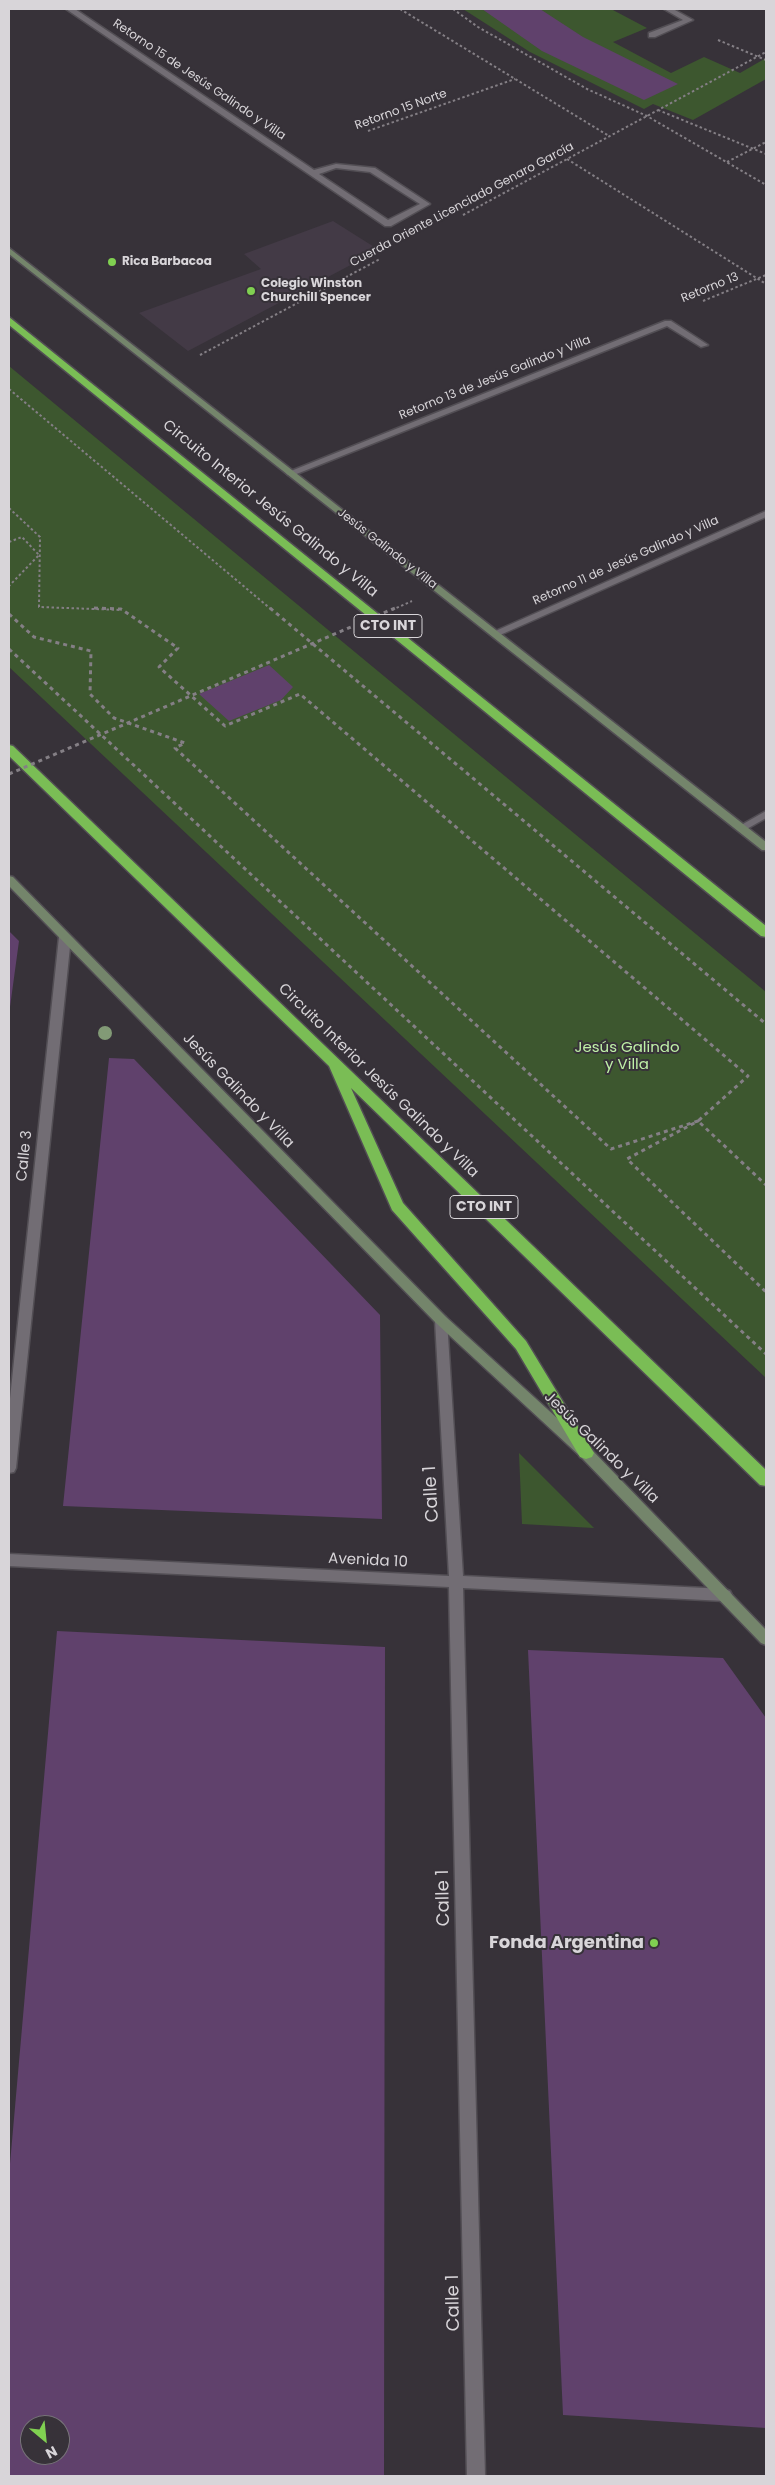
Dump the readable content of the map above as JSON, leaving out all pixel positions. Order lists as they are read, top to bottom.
{
  "streets": {
    "highway": ["Circuito Interior Jesús Galindo y Villa", "CTO INT"],
    "main road": ["Jesús Galindo y Villa"],
    "street": [
      "Retorno 15 de Jesús Galindo y Villa",
      "Retorno 13 de Jesús Galindo y Villa",
      "Retorno 11 de Jesús Galindo y Villa",
      "Calle 3",
      "Calle 1",
      "Avenida 10"
    ],
    "path": ["Retorno 15 Norte", "Cuerda Oriente Licenciado Genaro García", "Retorno 13"]
  },
  "crossings": [
    ["Cuerda Oriente Licenciado Genaro García", "Jesús Galindo y Villa"],
    ["Retorno 13", "Retorno 13 de Jesús Galindo y Villa"],
    ["Retorno 13 de Jesús Galindo y Villa", "Jesús Galindo y Villa"],
    ["Jesús Galindo y Villa", "Retorno 11 de Jesús Galindo y Villa"],
    ["Jesús Galindo y Villa", "Calle 3"],
    ["Jesús Galindo y Villa", "Calle 1"],
    ["Jesús Galindo y Villa", "Avenida 10"],
    ["Calle 1", "Avenida 10"]
  ],
  "parks": ["Jesús Galindo y Villa"],
  "places": ["Rica Barbacoa", "Colegio Winston Churchill Spencer", "Fonda Argentina"],
  "north": "bottom right"
}
